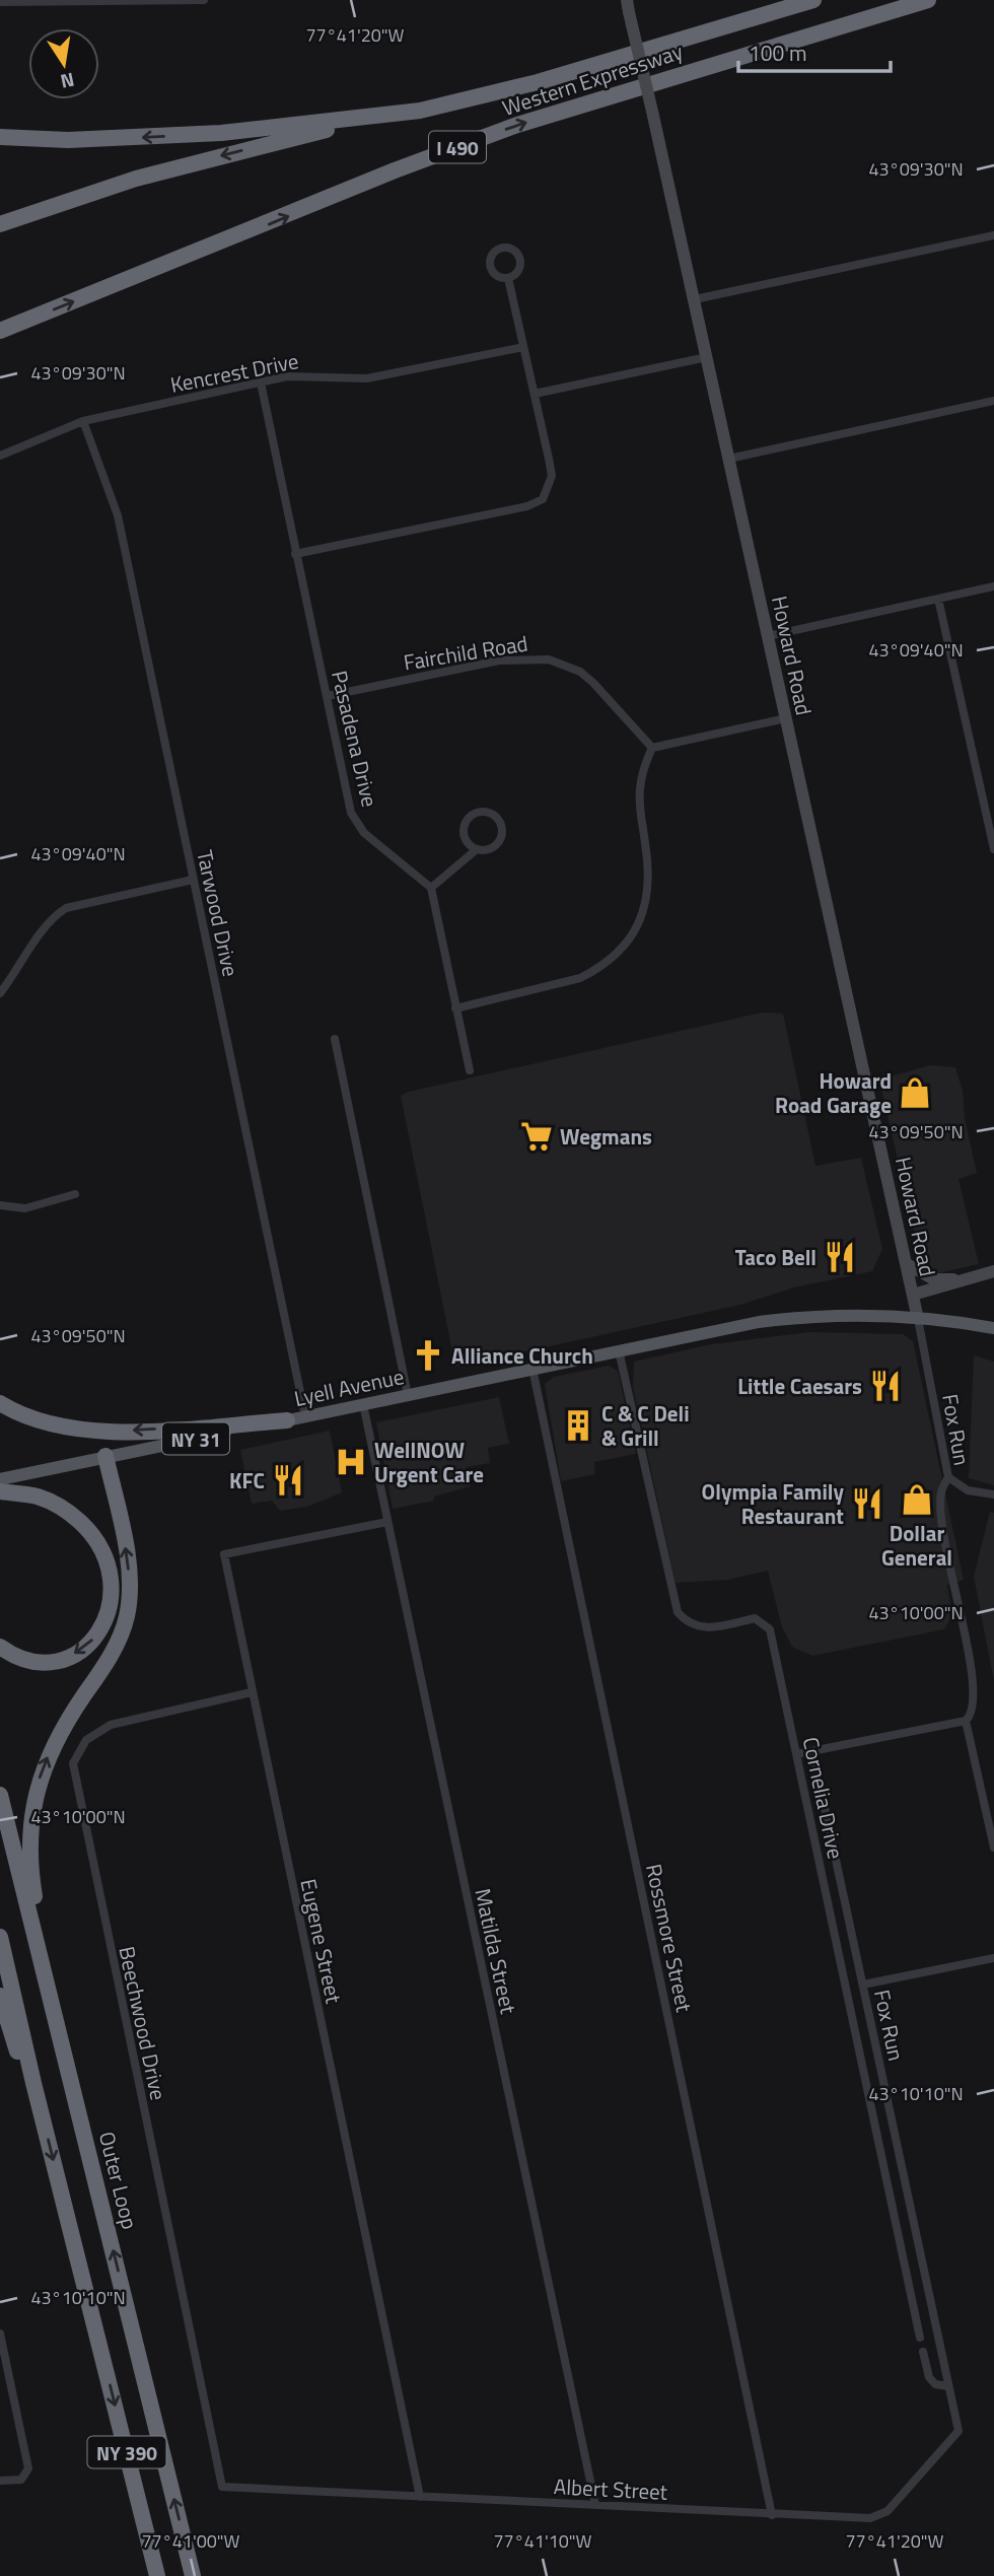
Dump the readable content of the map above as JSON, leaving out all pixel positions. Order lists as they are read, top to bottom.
{
  "streets": {
    "highway": [
      "Western Expressway",
      "I 490",
      "Outer Loop",
      "NY 390"
    ],
    "main road": ["Howard Road", "Lyell Avenue", "NY 31"],
    "street": [
      "Kencrest Drive",
      "Fairchild Road",
      "Pasadena Drive",
      "Tarwood Drive",
      "Fox Run",
      "Cornelia Drive",
      "Rossmore Street",
      "Eugene Street",
      "Matilda Street",
      "Beechwood Drive",
      "Albert Street"
    ]
  },
  "crossings": [
    ["Kencrest Drive", "Pasadena Drive"],
    ["Kencrest Drive", "Tarwood Drive"],
    ["Fairchild Road", "Pasadena Drive"],
    ["Howard Road", "Lyell Avenue"],
    ["Howard Road", "Fox Run"],
    ["Howard Road", "NY 31"],
    ["Tarwood Drive", "Lyell Avenue"],
    ["Lyell Avenue", "Fox Run"],
    ["Lyell Avenue", "NY 31"],
    ["Lyell Avenue", "Cornelia Drive"],
    ["Lyell Avenue", "Rossmore Street"],
    ["Lyell Avenue", "Matilda Street"],
    ["Fox Run", "NY 31"],
    ["Fox Run", "Albert Street"],
    ["Rossmore Street", "Albert Street"],
    ["Eugene Street", "Matilda Street"],
    ["Eugene Street", "Beechwood Drive"],
    ["Eugene Street", "Albert Street"],
    ["Matilda Street", "Albert Street"],
    ["Beechwood Drive", "Albert Street"]
  ],
  "places": {
    "shop": ["Howard Road Garage", "Dollar General"],
    "supermarket": ["Wegmans"],
    "restaurant": [
      "Taco Bell",
      "Little Caesars",
      "KFC",
      "Olympia Family Restaurant"
    ],
    "church": ["Alliance Church"],
    "building": ["C & C Deli & Grill"],
    "hospital": ["WellNOW Urgent Care"]
  },
  "scale_bar": "100 m",
  "north": "bottom",
  "coordinates": [
    "77°41'20\"W",
    "43°09'30\"N",
    "43°09'40\"N",
    "43°09'50\"N",
    "43°10'00\"N",
    "43°10'10\"N",
    "77°41'00\"W",
    "77°41'10\"W"
  ]
}
